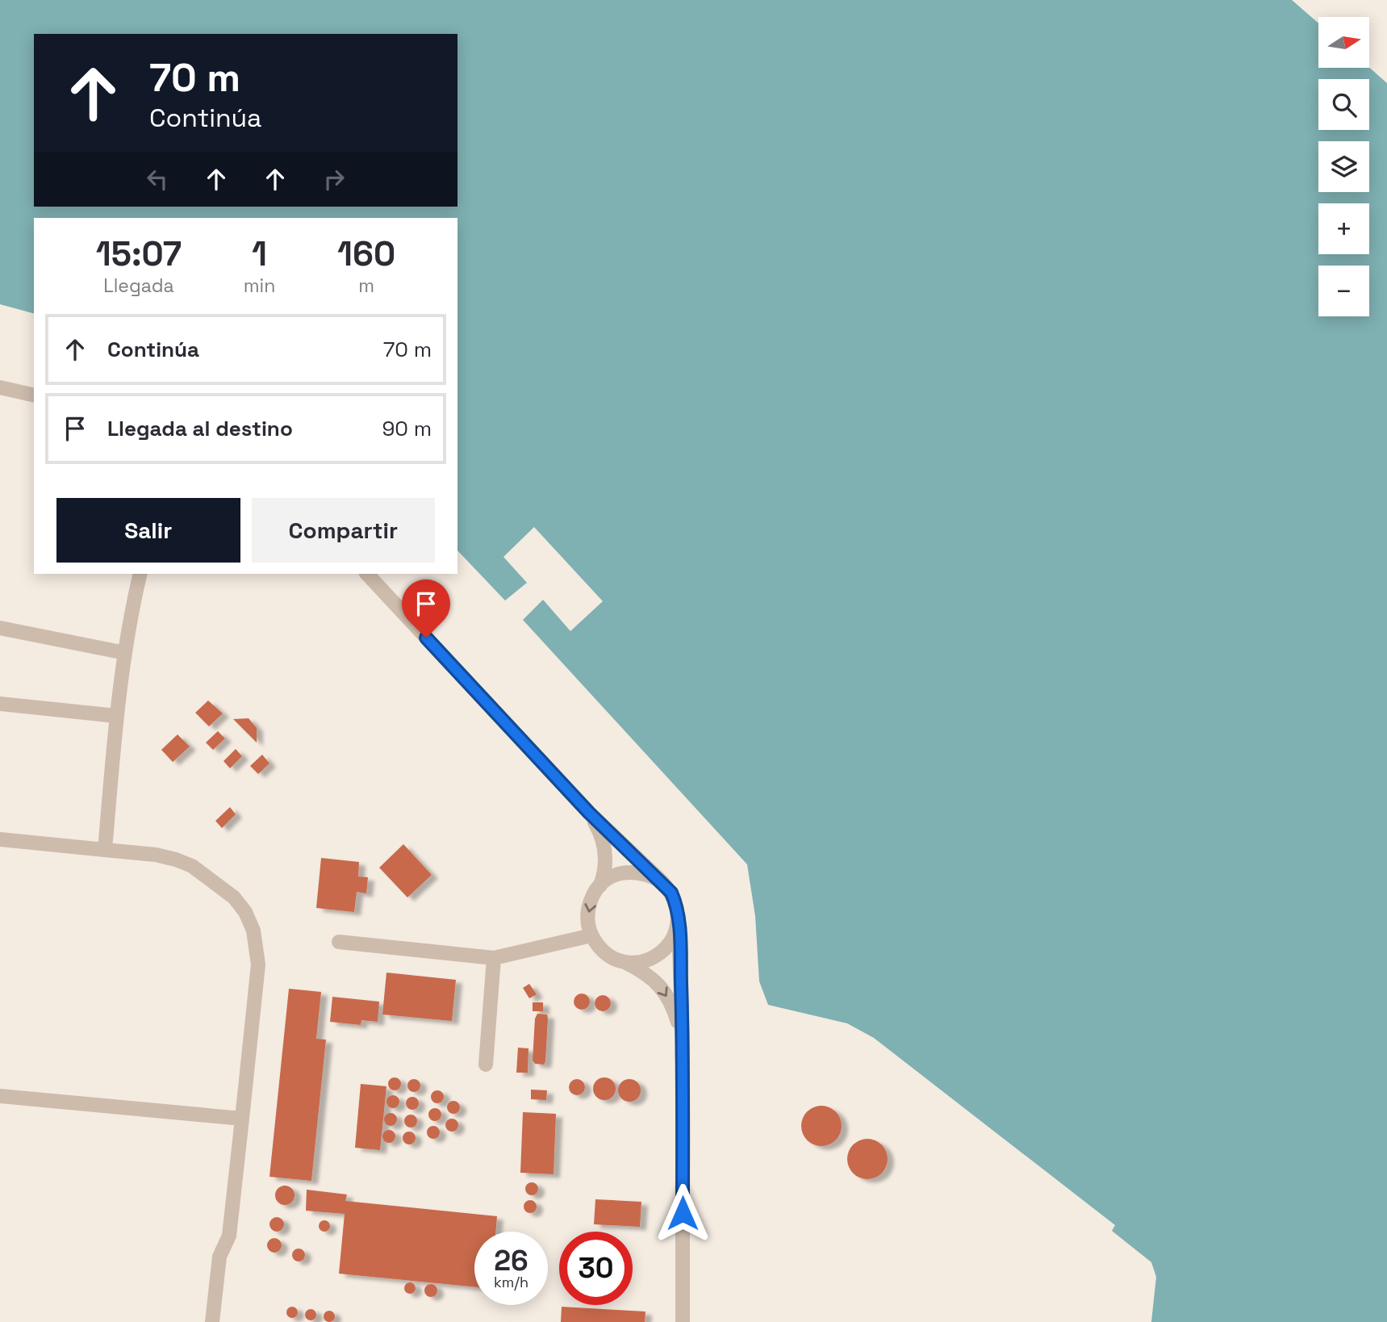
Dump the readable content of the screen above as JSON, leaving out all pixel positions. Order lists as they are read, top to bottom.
{
  "north": "right",
  "page": {
    "map_buttons": ["+", "−"],
    "turn": ["70 m", "Continúa"],
    "eta": [
      "15:07",
      "Llegada",
      "1",
      "min",
      "160",
      "m"
    ],
    "list": [
      {
        "name": "Continúa",
        "value": "70 m"
      },
      {
        "name": "Llegada al destino",
        "value": "90 m"
      }
    ],
    "buttons": ["Salir", "Compartir"],
    "speed": "26 km/h",
    "limit": "30"
  }
}
